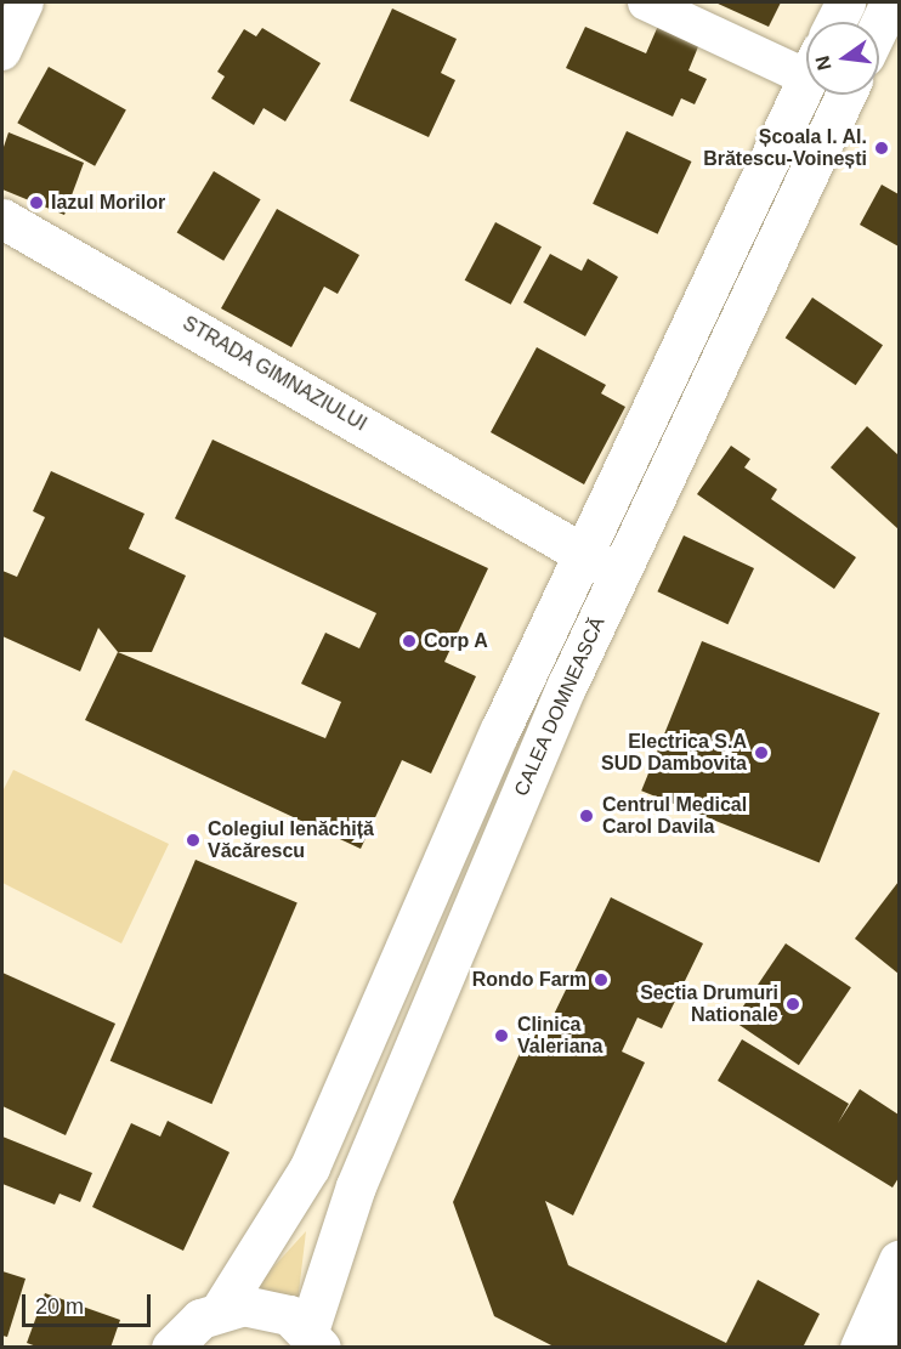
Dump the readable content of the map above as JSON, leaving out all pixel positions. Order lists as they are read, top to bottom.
{
  "streets": {
    "main road": ["STRADA GIMNAZIULUI", "CALEA DOMNEASCĂ"]
  },
  "crossings": [
    ["STRADA GIMNAZIULUI", "CALEA DOMNEASCĂ"]
  ],
  "places": [
    "Școala I. Al. Brătescu-Voinești",
    "Iazul Morilor",
    "Corp A",
    "Electrica S.A SUD Dambovita",
    "Centrul Medical Carol Davila",
    "Colegiul Ienăchiță Văcărescu",
    "Rondo Farm",
    "Sectia Drumuri Nationale",
    "Clinica Valeriana"
  ],
  "scale_bar": "20 m",
  "north": "left"
}
